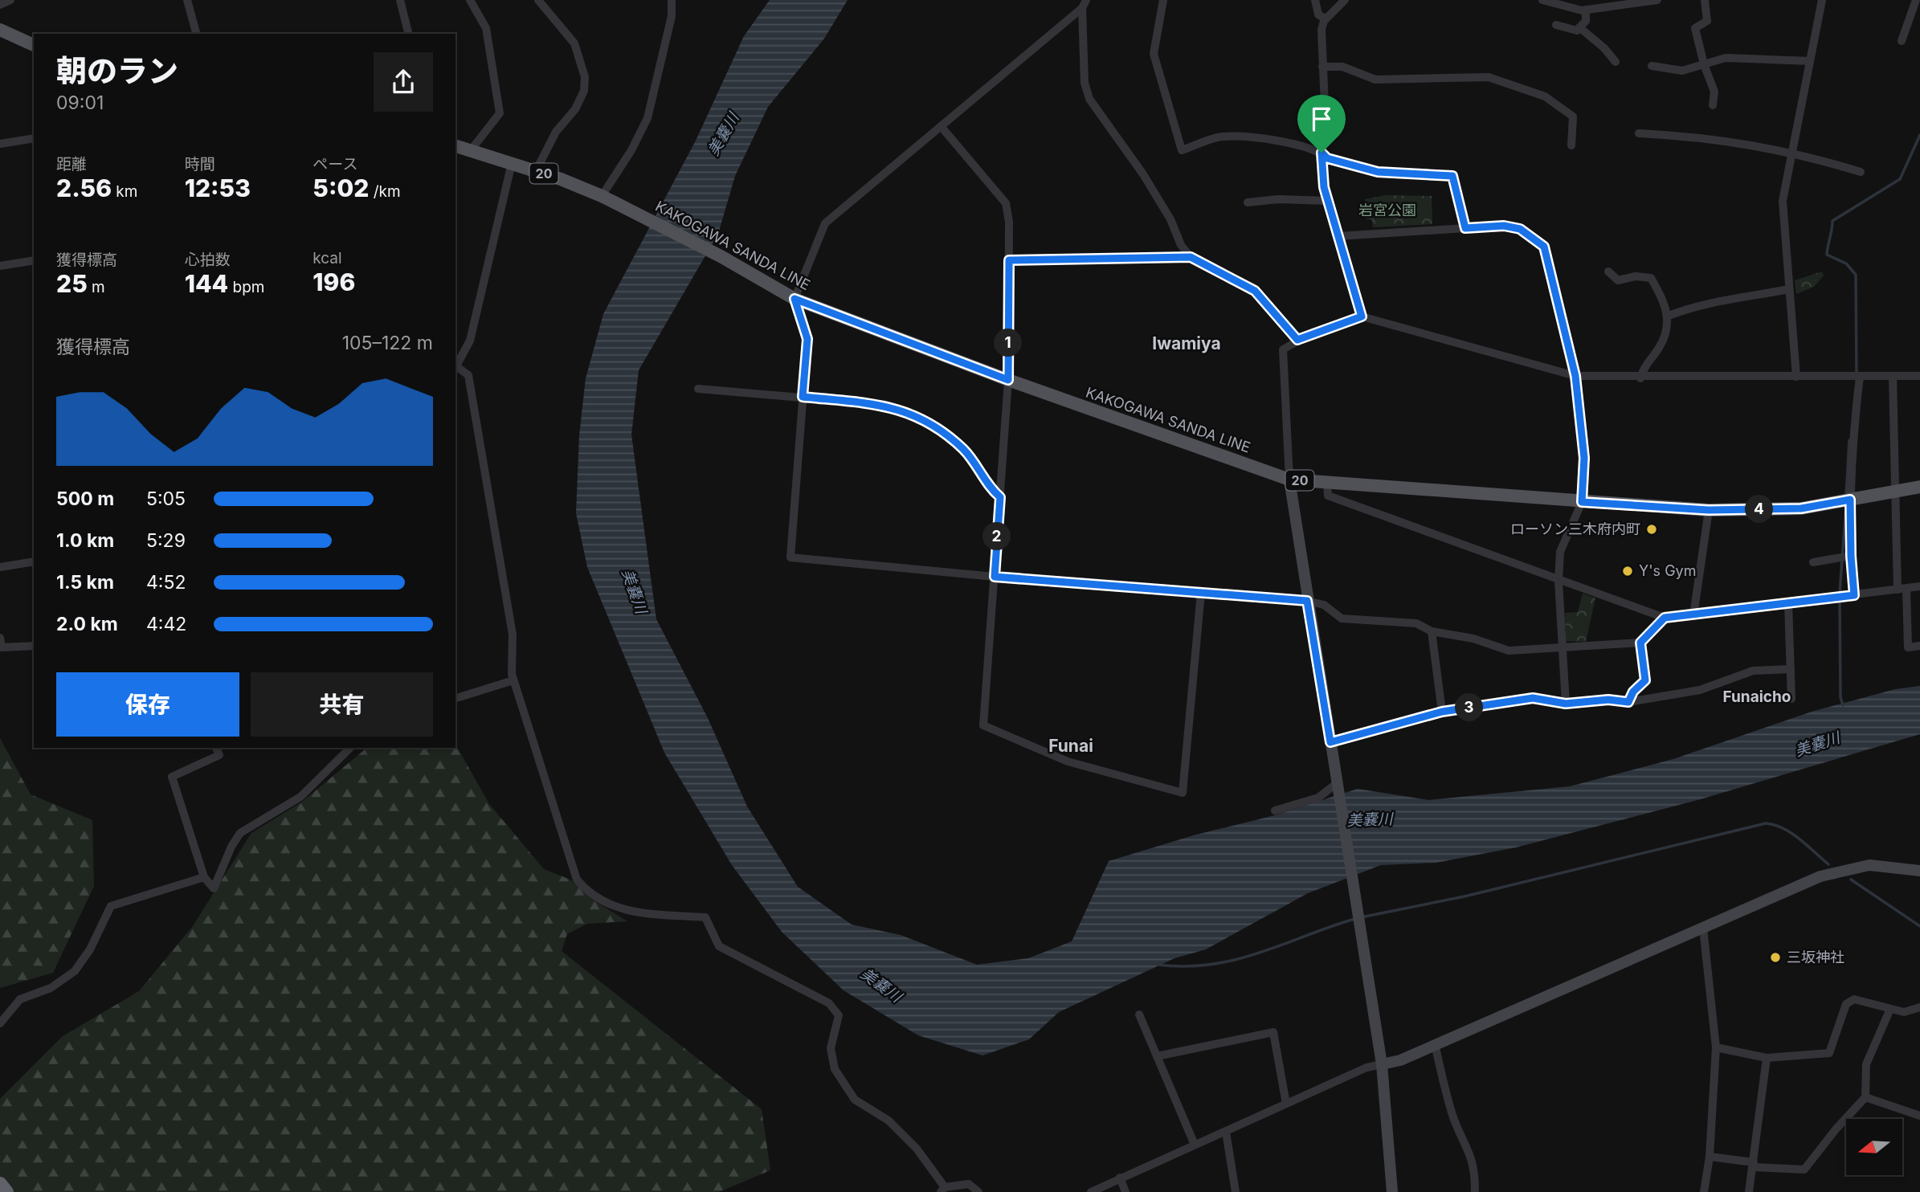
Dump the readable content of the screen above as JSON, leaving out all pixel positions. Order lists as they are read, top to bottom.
{
  "streets": {
    "main road": ["20", "KAKOGAWA SANDA LINE"]
  },
  "districts": ["Iwamiya", "Funaicho", "Funai"],
  "water": ["美嚢川"],
  "parks": ["岩宮公園"],
  "places": ["ローソン三木府内町", "Y's Gym", "三坂神社"],
  "north": "left",
  "page": {
    "heading": ["朝のラン", "09:01"],
    "stats": [
      ["距離", "2.56 km"],
      ["時間", "12:53"],
      ["ペース", "5:02 /km"],
      ["獲得標高", "25 m"],
      ["心拍数", "144 bpm"],
      ["kcal", "196"]
    ],
    "chart": ["獲得標高", "105–122 m"],
    "pins": [
      "1",
      "4",
      "2",
      "3"
    ],
    "list": [
      {
        "name": "500 m",
        "note": "5:05"
      },
      {
        "name": "1.0 km",
        "note": "5:29"
      },
      {
        "name": "1.5 km",
        "note": "4:52"
      },
      {
        "name": "2.0 km",
        "note": "4:42"
      }
    ],
    "buttons": ["保存", "共有"]
  }
}
